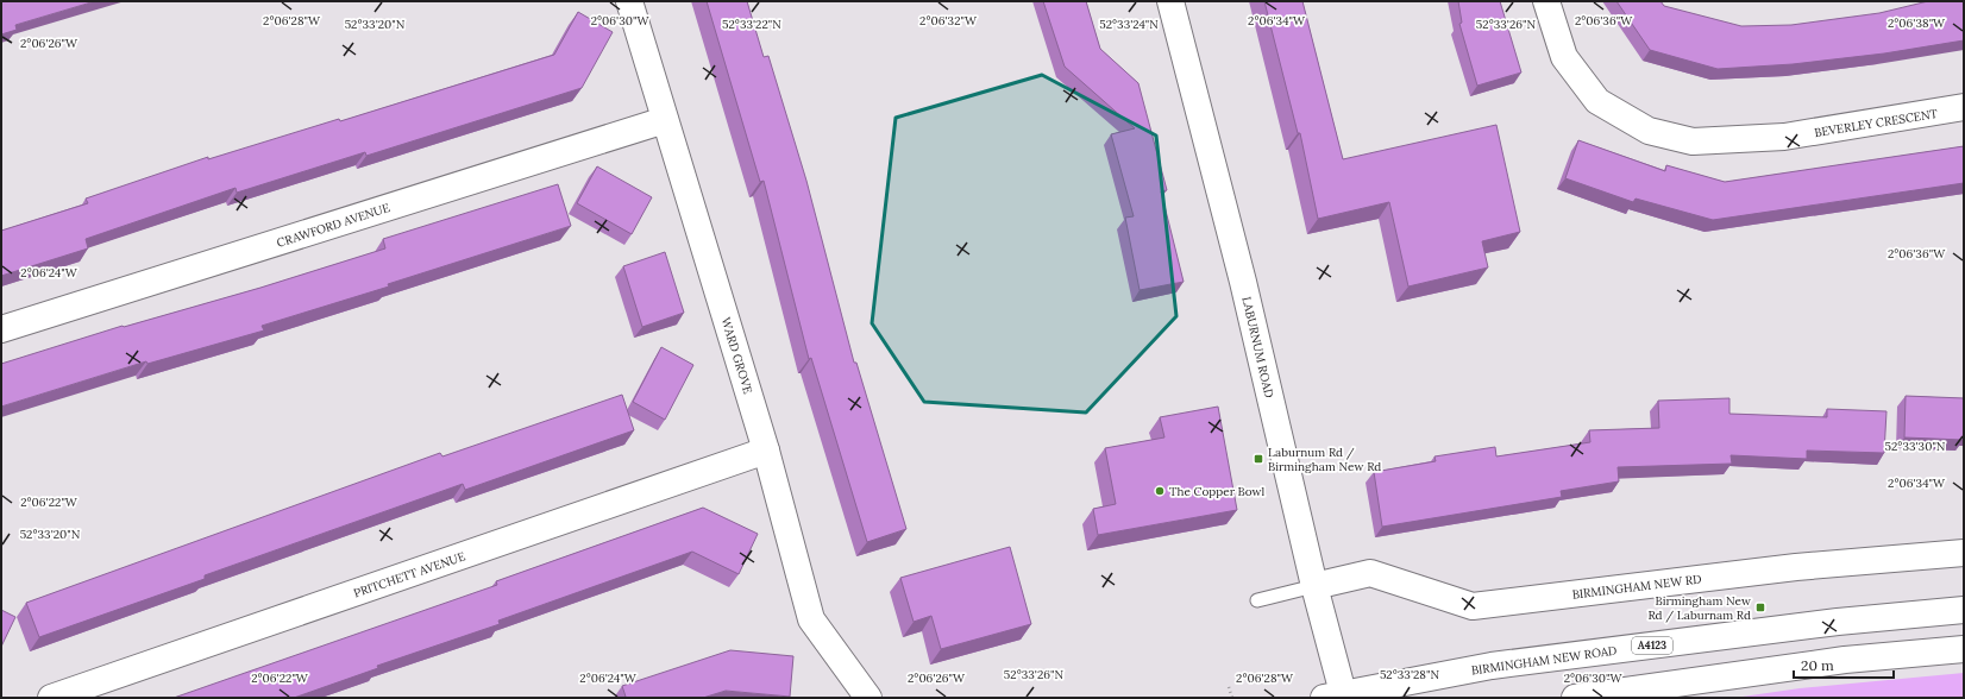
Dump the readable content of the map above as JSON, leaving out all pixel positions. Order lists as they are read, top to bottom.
{
  "streets": {
    "main road": [
      "BEVERLEY CRESCENT",
      "CRAWFORD AVENUE",
      "LABURNUM ROAD",
      "WARD GROVE",
      "PRITCHETT AVENUE",
      "BIRMINGHAM NEW RD",
      "A4123",
      "BIRMINGHAM NEW ROAD"
    ]
  },
  "crossings": [
    ["CRAWFORD AVENUE", "WARD GROVE"],
    ["LABURNUM ROAD", "BIRMINGHAM NEW RD"],
    ["LABURNUM ROAD", "BIRMINGHAM NEW ROAD"],
    ["WARD GROVE", "PRITCHETT AVENUE"]
  ],
  "places": {
    "transit": ["Laburnum Rd / Birmingham New Rd", "Birmingham New Rd / Laburnam Rd"],
    "other": ["The Copper Bowl"]
  },
  "scale_bar": "20 m",
  "coordinates": [
    "2°06'28\"W",
    "2°06'30\"W",
    "2°06'32\"W",
    "2°06'34\"W",
    "2°06'36\"W",
    "2°06'38\"W",
    "52°33'20\"N",
    "52°33'22\"N",
    "52°33'24\"N",
    "52°33'26\"N",
    "2°06'26\"W",
    "2°06'24\"W",
    "52°33'30\"N",
    "2°06'22\"W",
    "52°33'28\"N"
  ]
}
